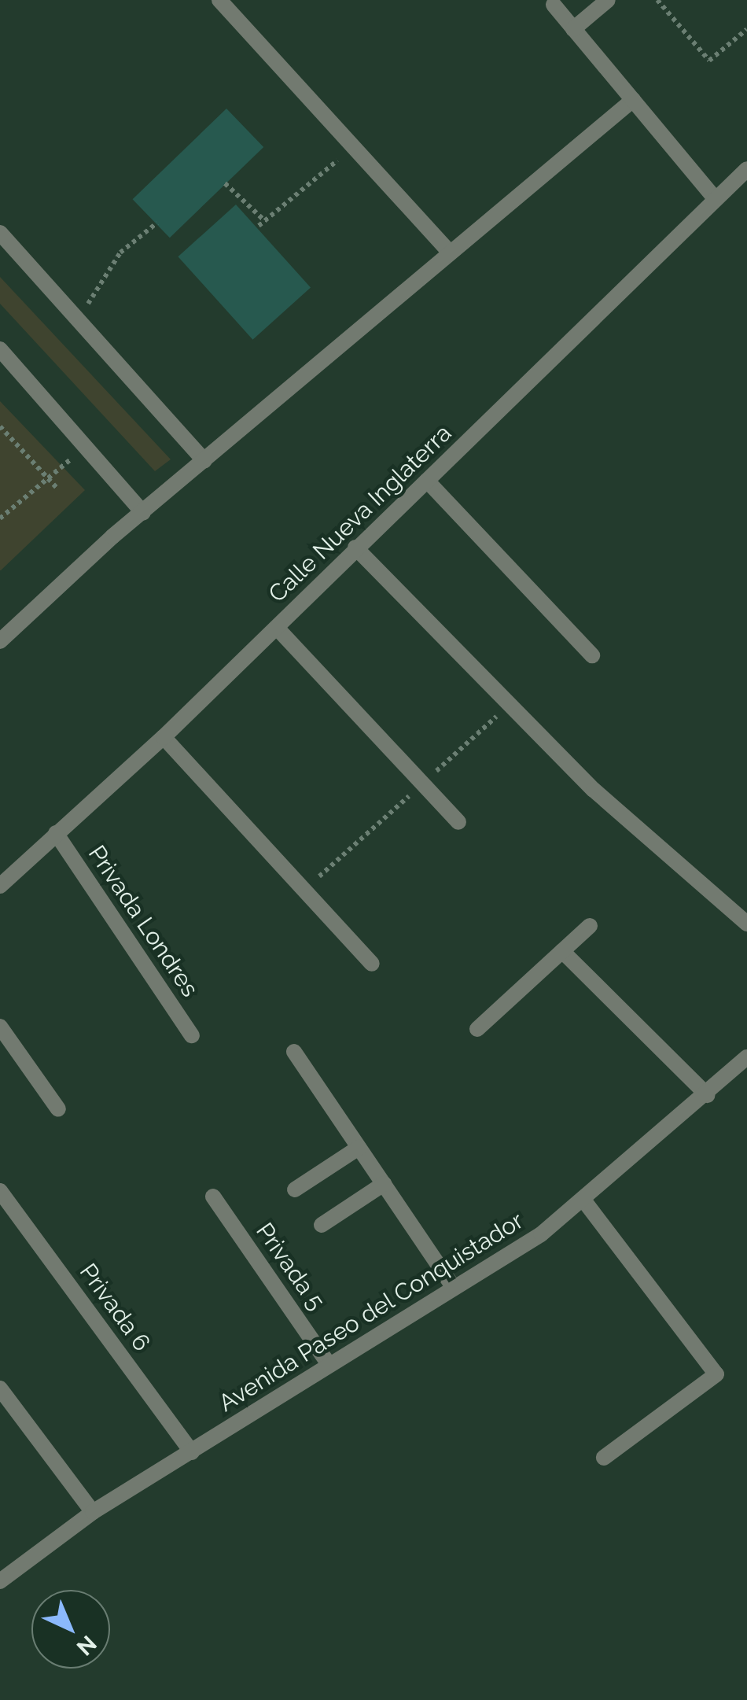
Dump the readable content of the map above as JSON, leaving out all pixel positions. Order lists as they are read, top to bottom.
{
  "streets": {
    "street": [
      "Calle Nueva Inglaterra",
      "Privada Londres",
      "Privada 5",
      "Privada 6",
      "Avenida Paseo del Conquistador"
    ]
  },
  "crossings": [
    ["Calle Nueva Inglaterra", "Privada Londres"],
    ["Privada 5", "Avenida Paseo del Conquistador"],
    ["Privada 6", "Avenida Paseo del Conquistador"]
  ],
  "north": "bottom right"
}
